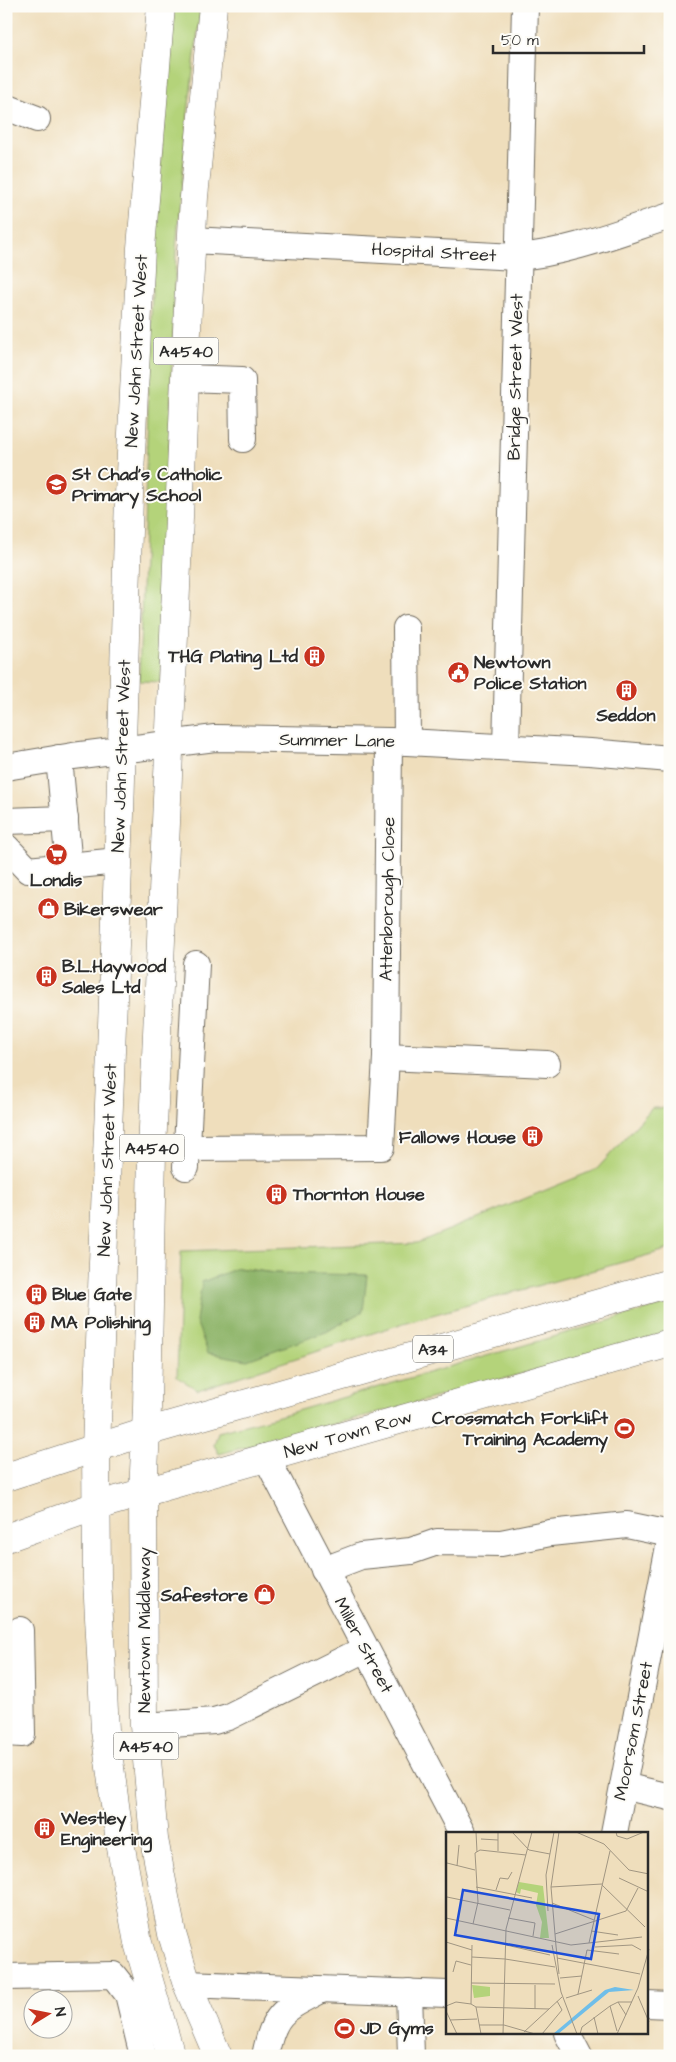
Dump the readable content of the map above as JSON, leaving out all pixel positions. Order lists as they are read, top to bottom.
{
  "streets": {
    "main road": [
      "New John Street West",
      "A4540",
      "A34",
      "New Town Row",
      "Newtown Middleway"
    ],
    "street": [
      "Hospital Street",
      "Bridge Street West",
      "Summer Lane",
      "Attenborough Close",
      "Miller Street",
      "Moorsom Street"
    ]
  },
  "crossings": [
    ["Hospital Street", "A4540"],
    ["Hospital Street", "Bridge Street West"],
    ["New John Street West", "A4540"],
    ["New John Street West", "Summer Lane"],
    ["New John Street West", "A34"],
    ["New John Street West", "New Town Row"],
    ["A4540", "Summer Lane"],
    ["A4540", "A34"],
    ["A4540", "New Town Row"],
    ["A4540", "Newtown Middleway"],
    ["Bridge Street West", "Summer Lane"],
    ["Summer Lane", "Attenborough Close"],
    ["New Town Row", "Newtown Middleway"],
    ["New Town Row", "Miller Street"]
  ],
  "places": {
    "school or university": ["St Chad's Catholic Primary School"],
    "building": [
      "THG Plating Ltd",
      "Seddon",
      "B.L.Haywood Sales Ltd",
      "Fallows House",
      "Thornton House",
      "Blue Gate",
      "MA Polishing",
      "Westley Engineering"
    ],
    "public building": ["Newtown Police Station"],
    "supermarket": ["Londis"],
    "shop": ["Bikerswear", "Safestore"],
    "sports": ["Crossmatch Forklift Training Academy", "JD Gyms"]
  },
  "scale_bar": "50 m",
  "north": "right"
}
